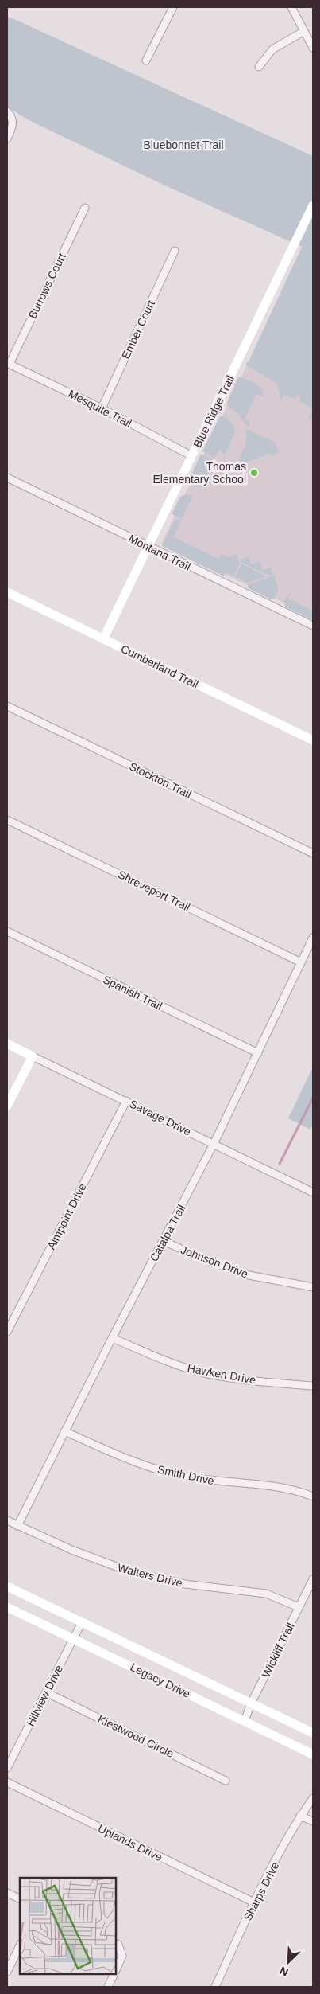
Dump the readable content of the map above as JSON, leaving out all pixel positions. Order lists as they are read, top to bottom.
{
  "streets": {
    "street": [
      "Burrows Court",
      "Ember Court",
      "Mesquite Trail",
      "Blue Ridge Trail",
      "Montana Trail",
      "Cumberland Trail",
      "Stockton Trail",
      "Shreveport Trail",
      "Spanish Trail",
      "Savage Drive",
      "Aimpoint Drive",
      "Catalpa Trail",
      "Johnson Drive",
      "Hawken Drive",
      "Smith Drive",
      "Walters Drive",
      "Wickliff Trail",
      "Legacy Drive",
      "Hillview Drive",
      "Kiestwood Circle",
      "Uplands Drive",
      "Sharps Drive"
    ]
  },
  "crossings": [
    ["Burrows Court", "Mesquite Trail"],
    ["Ember Court", "Mesquite Trail"],
    ["Mesquite Trail", "Blue Ridge Trail"],
    ["Blue Ridge Trail", "Montana Trail"],
    ["Blue Ridge Trail", "Cumberland Trail"],
    ["Shreveport Trail", "Catalpa Trail"],
    ["Spanish Trail", "Catalpa Trail"],
    ["Savage Drive", "Aimpoint Drive"],
    ["Savage Drive", "Catalpa Trail"],
    ["Catalpa Trail", "Johnson Drive"],
    ["Catalpa Trail", "Hawken Drive"],
    ["Catalpa Trail", "Smith Drive"],
    ["Catalpa Trail", "Walters Drive"],
    ["Walters Drive", "Wickliff Trail"],
    ["Wickliff Trail", "Legacy Drive"],
    ["Legacy Drive", "Hillview Drive"],
    ["Hillview Drive", "Kiestwood Circle"],
    ["Uplands Drive", "Sharps Drive"]
  ],
  "parks": ["Bluebonnet Trail"],
  "places": ["Thomas Elementary School"],
  "north": "bottom left"
}
